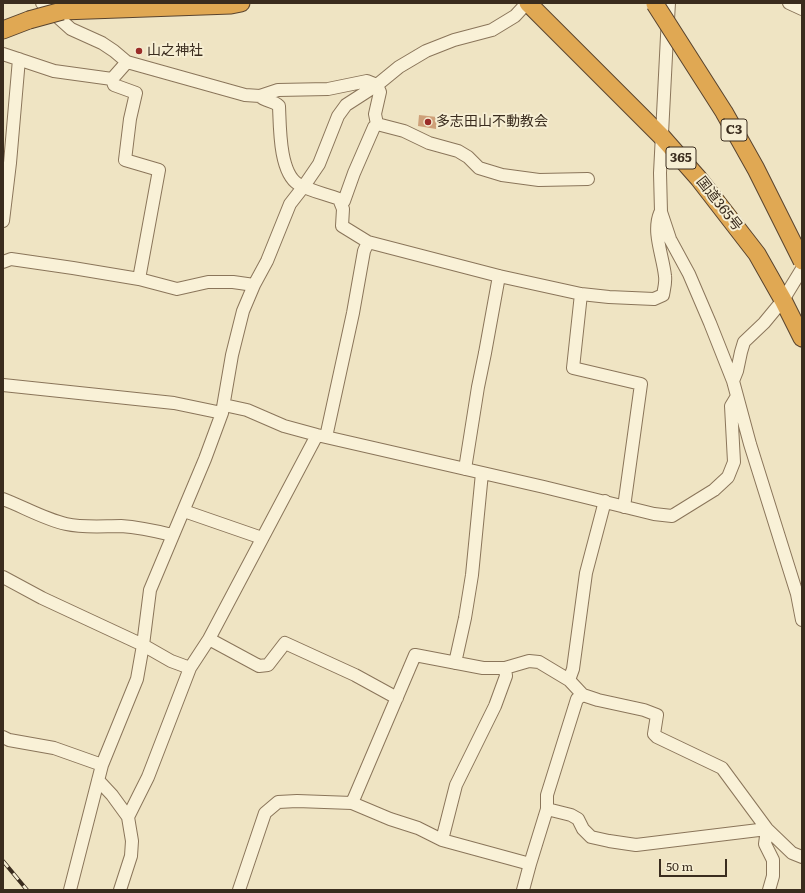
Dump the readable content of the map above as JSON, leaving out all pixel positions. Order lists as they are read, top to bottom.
{
  "streets": {
    "highway": ["C3", "365", "国道365号"]
  },
  "places": ["山之神社", "多志田山不動教会"],
  "scale_bar": "50 m"
}
